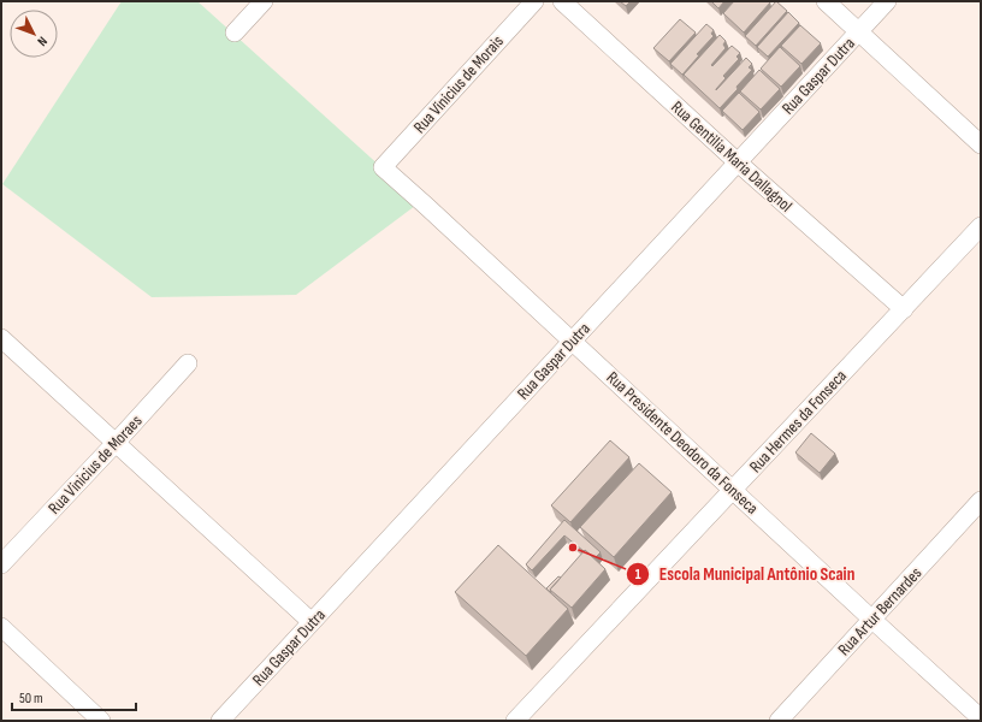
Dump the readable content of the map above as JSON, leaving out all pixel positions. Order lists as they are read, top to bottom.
{
  "streets": {
    "street": [
      "Rua Gaspar Dutra",
      "Rua Vinicius de Morais",
      "Rua Gentilia Maria Dallagnol",
      "Rua Hermes da Fonseca",
      "Rua Presidente Deodoro da Fonseca",
      "Rua Vinicius de Moraes",
      "Rua Artur Bernardes"
    ]
  },
  "crossings": [
    ["Rua Gaspar Dutra", "Rua Gentilia Maria Dallagnol"],
    ["Rua Gaspar Dutra", "Rua Presidente Deodoro da Fonseca"],
    ["Rua Vinicius de Morais", "Rua Presidente Deodoro da Fonseca"],
    ["Rua Gentilia Maria Dallagnol", "Rua Hermes da Fonseca"],
    ["Rua Hermes da Fonseca", "Rua Presidente Deodoro da Fonseca"],
    ["Rua Presidente Deodoro da Fonseca", "Rua Artur Bernardes"]
  ],
  "places": ["Escola Municipal Antônio Scain"],
  "scale_bar": "50 m",
  "north": "bottom right"
}
